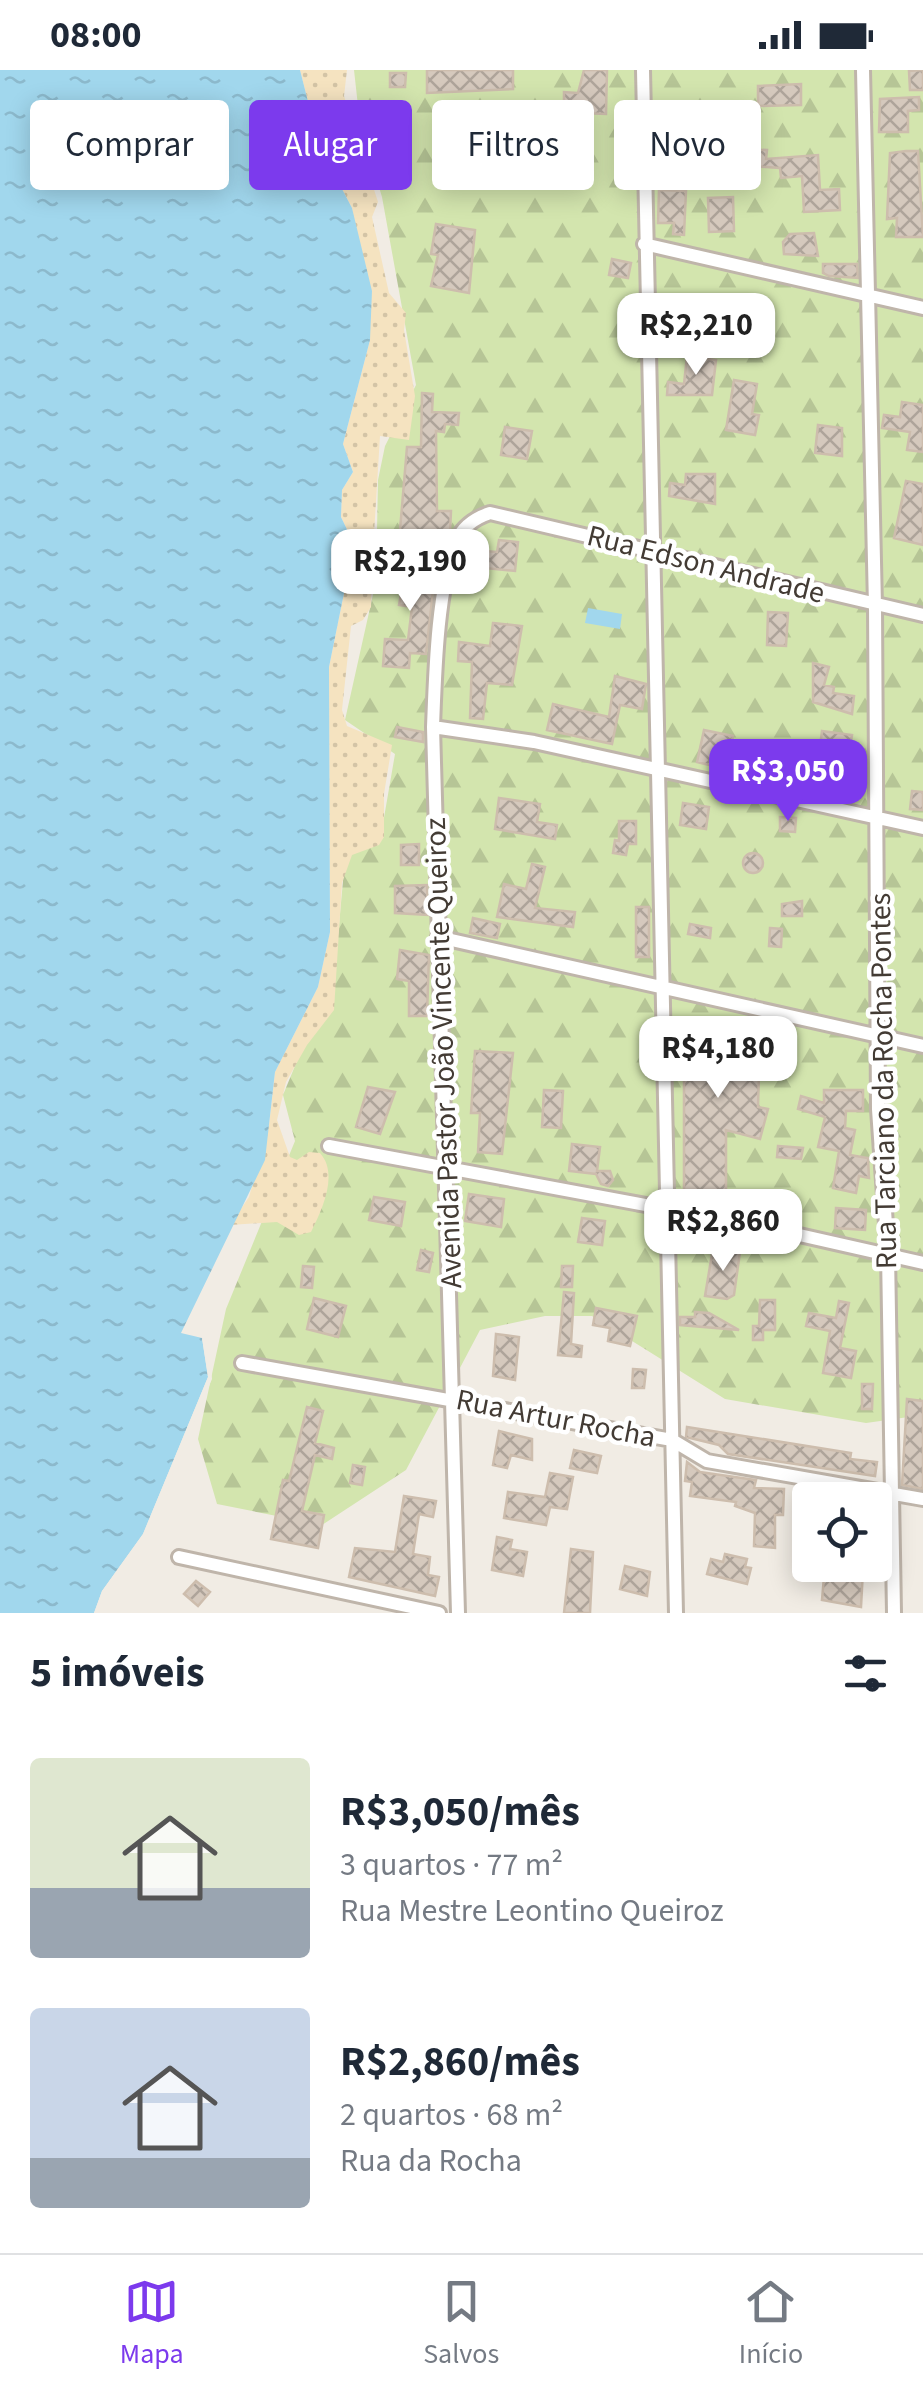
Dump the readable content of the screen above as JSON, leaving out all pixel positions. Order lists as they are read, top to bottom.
{
  "streets": {
    "street": [
      "Rua Edson Andrade",
      "Avenida Pastor João Vincente Queiroz",
      "Rua Tarciano da Rocha Pontes",
      "Rua Artur Rocha"
    ]
  },
  "crossings": [
    ["Rua Edson Andrade", "Avenida Pastor João Vincente Queiroz"],
    ["Rua Edson Andrade", "Rua Tarciano da Rocha Pontes"],
    ["Avenida Pastor João Vincente Queiroz", "Rua Artur Rocha"],
    ["Rua Tarciano da Rocha Pontes", "Rua Artur Rocha"]
  ],
  "page": {
    "status": "08:00",
    "chip": [
      "Comprar",
      "Alugar",
      "Filtros",
      "Novo"
    ],
    "price": [
      "R$2,210",
      "R$2,190",
      "R$3,050",
      "R$4,180",
      "R$2,860"
    ],
    "heading": "5 imóveis",
    "list": [
      {
        "name": "R$3,050/mês",
        "note": "3 quartos · 77 m² · Rua Mestre Leontino Queiroz"
      },
      {
        "name": "R$2,860/mês",
        "note": "2 quartos · 68 m² · Rua da Rocha"
      }
    ],
    "tabs": ["Mapa", "Salvos", "Início"]
  }
}
